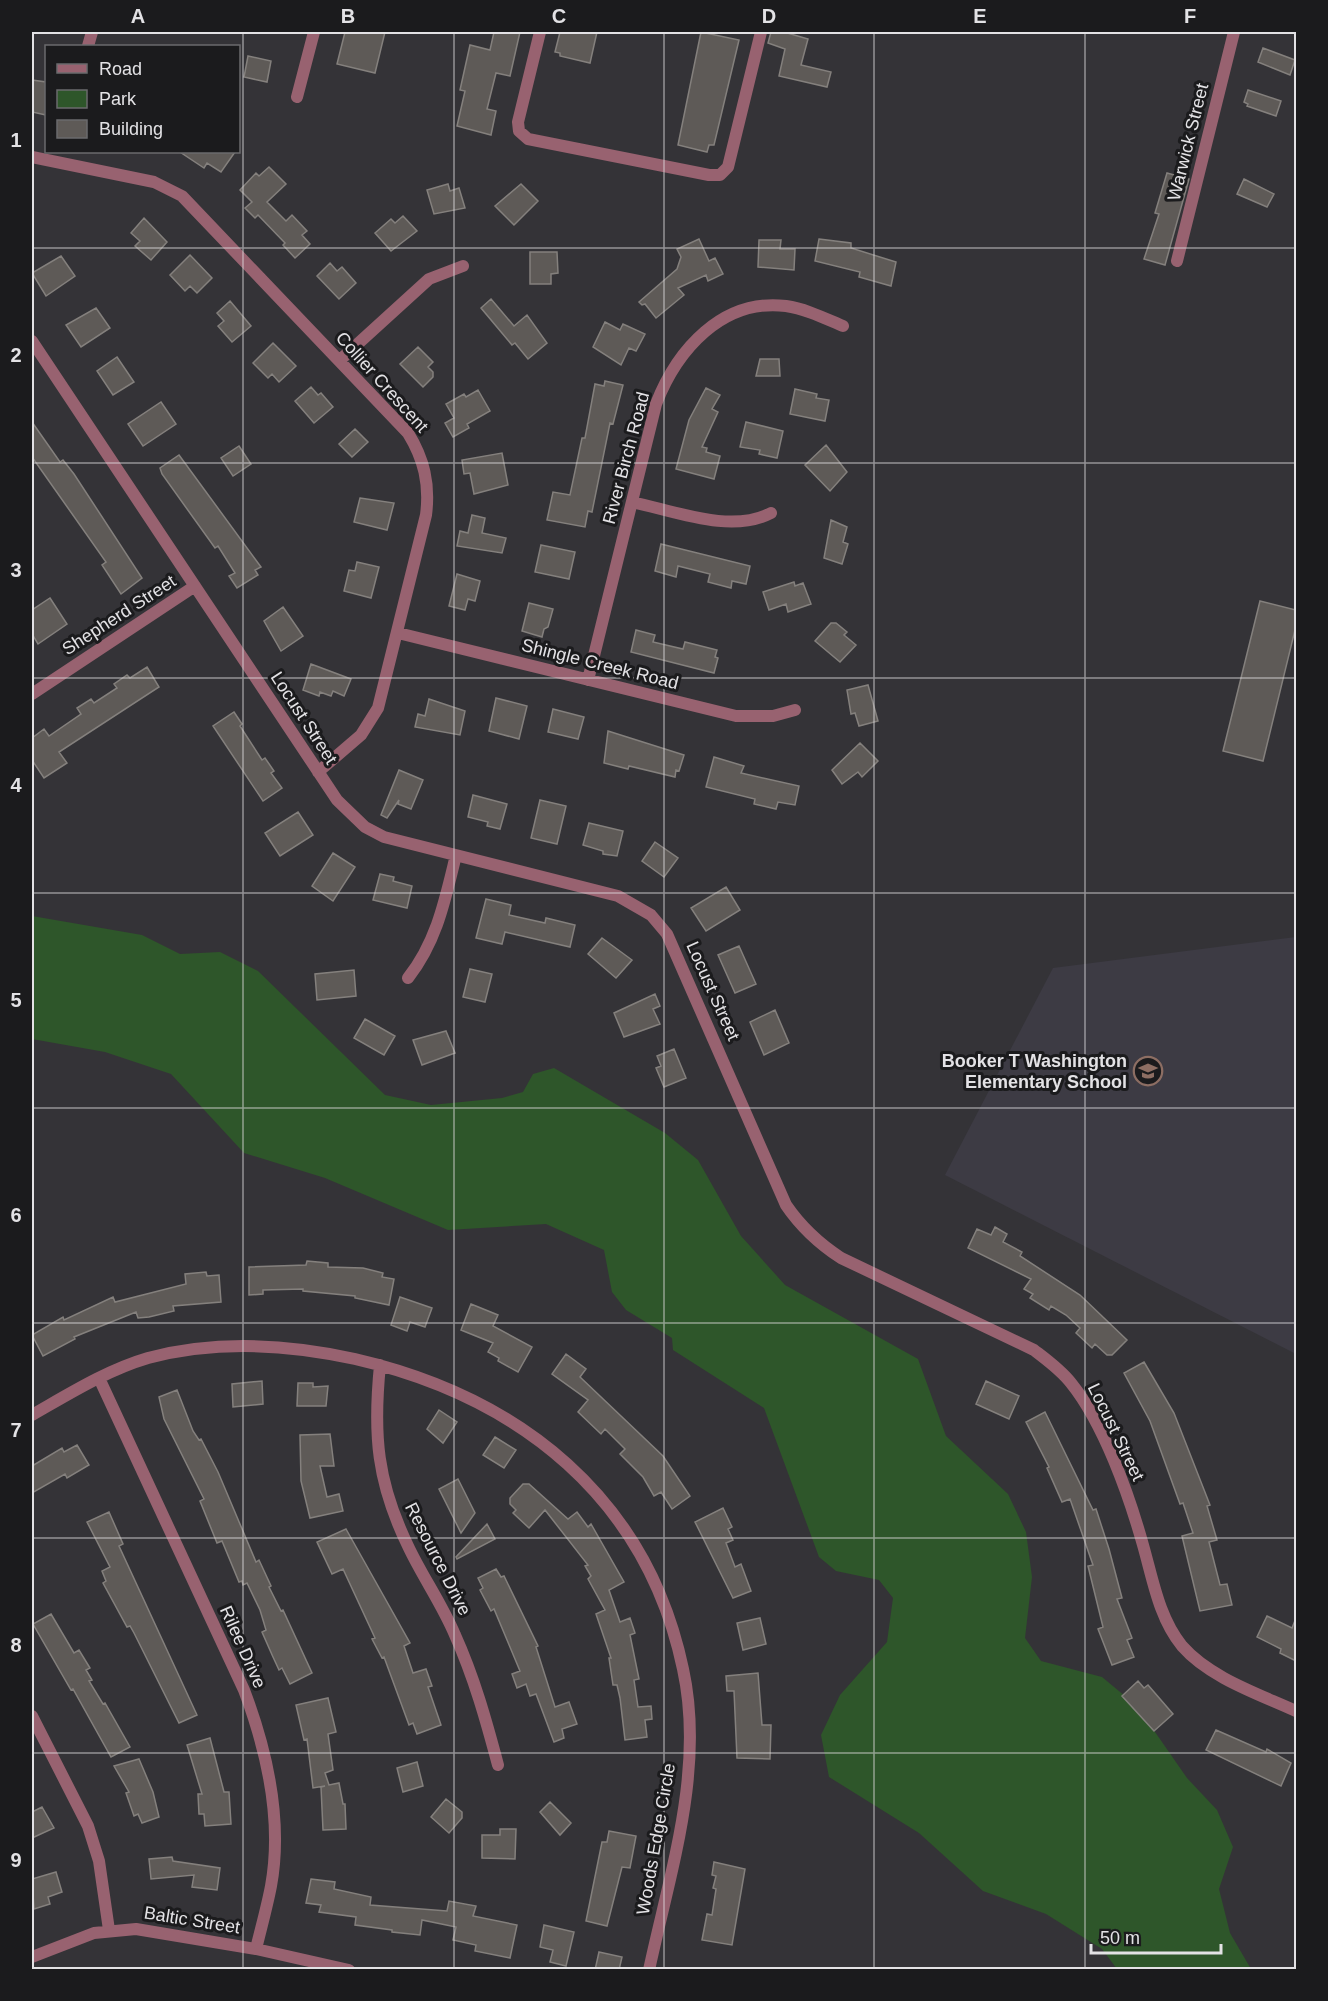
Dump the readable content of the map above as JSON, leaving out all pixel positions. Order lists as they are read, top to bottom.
{
  "streets": {
    "street": [
      "Warwick Street",
      "Collier Crescent",
      "River Birch Road",
      "Shepherd Street",
      "Shingle Creek Road",
      "Locust Street",
      "Resource Drive",
      "Rilee Drive",
      "Woods Edge Circle",
      "Baltic Street"
    ]
  },
  "crossings": [
    ["Collier Crescent", "Shingle Creek Road"],
    ["Collier Crescent", "Locust Street"],
    ["River Birch Road", "Shingle Creek Road"],
    ["Shepherd Street", "Locust Street"],
    ["Resource Drive", "Woods Edge Circle"],
    ["Rilee Drive", "Woods Edge Circle"],
    ["Rilee Drive", "Baltic Street"]
  ],
  "places": {
    "school or university": ["Booker T Washington Elementary School"]
  },
  "legend": ["Road", "Park", "Building"],
  "scale_bar": "50 m",
  "grid": {
    "columns": [
      "A",
      "B",
      "C",
      "D",
      "E",
      "F"
    ],
    "rows": [
      "1",
      "2",
      "3",
      "4",
      "5",
      "6",
      "7",
      "8",
      "9"
    ]
  }
}
